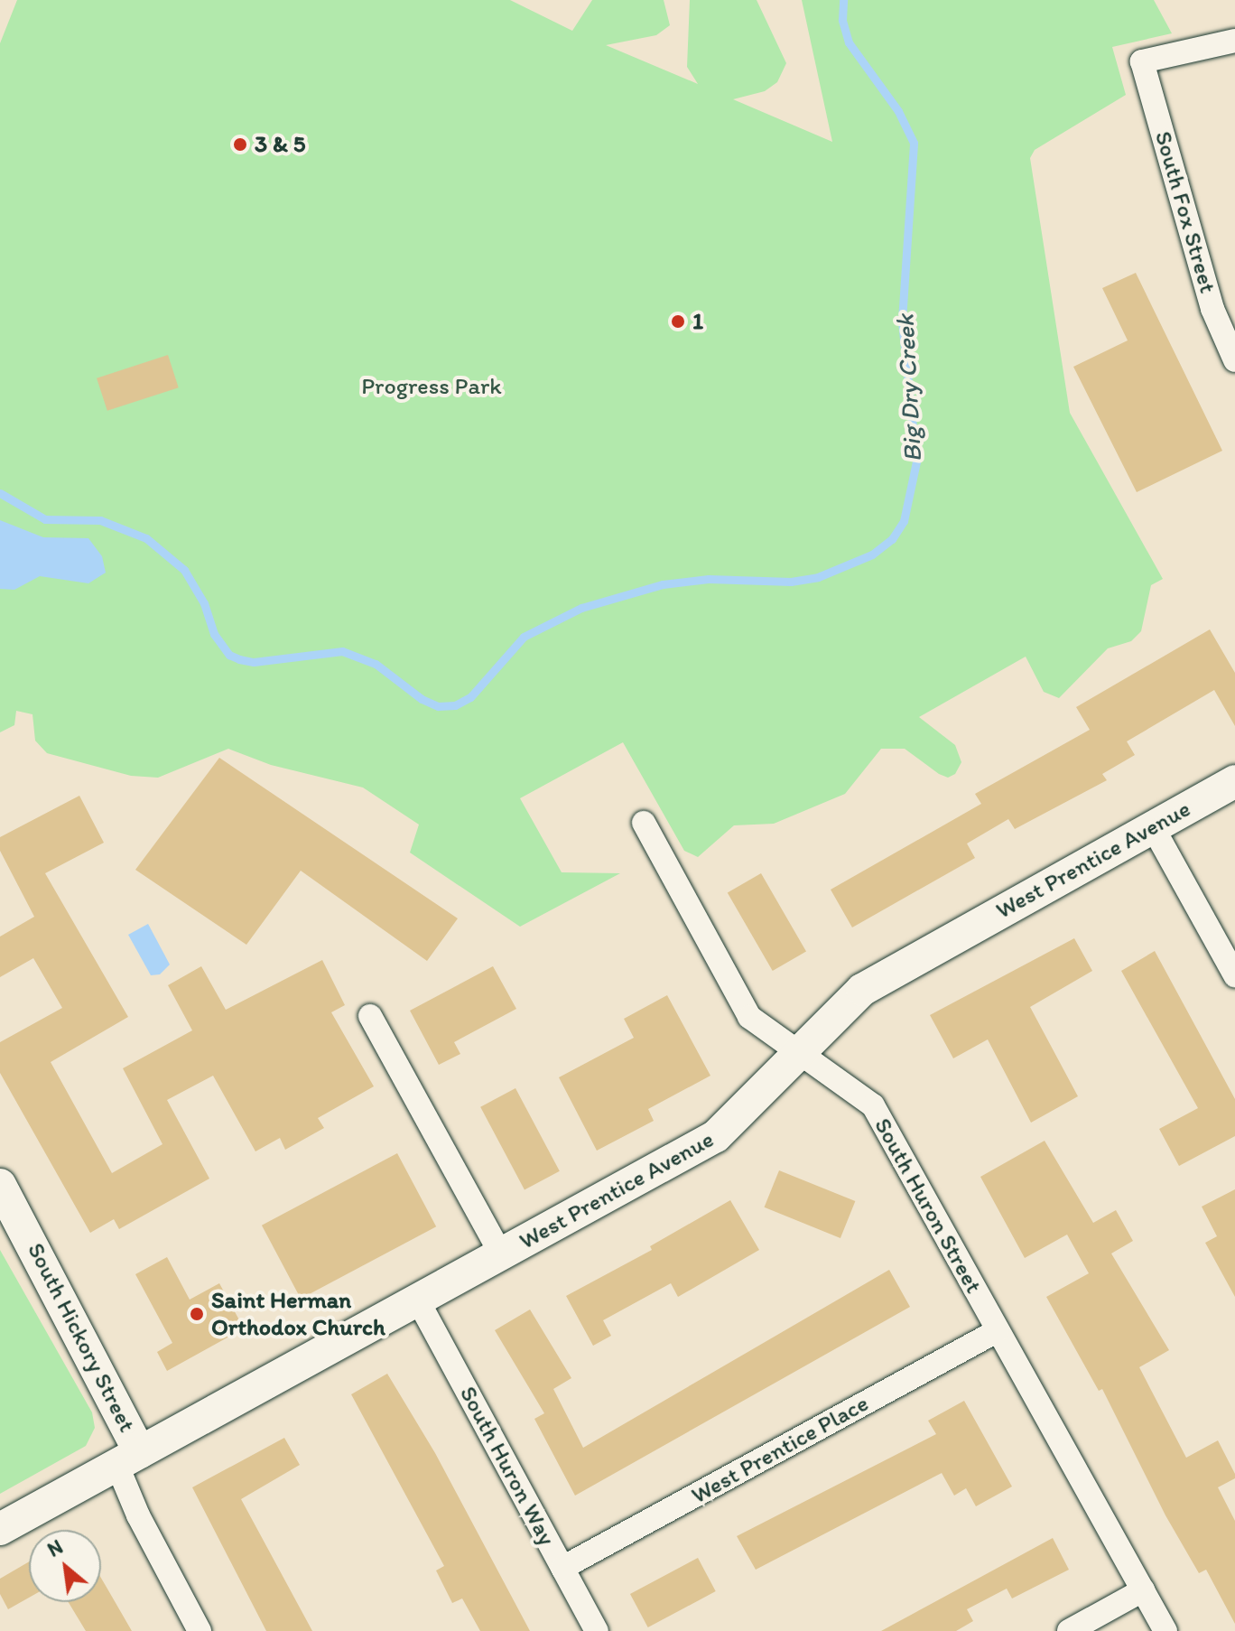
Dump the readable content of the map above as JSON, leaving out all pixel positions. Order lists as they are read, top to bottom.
{
  "streets": {
    "street": [
      "South Fox Street",
      "West Prentice Avenue",
      "South Huron Street",
      "South Hickory Street",
      "West Prentice Place",
      "South Huron Way"
    ]
  },
  "crossings": [
    ["West Prentice Avenue", "South Huron Street"],
    ["West Prentice Avenue", "South Hickory Street"],
    ["West Prentice Avenue", "South Huron Way"],
    ["South Huron Street", "West Prentice Place"],
    ["West Prentice Place", "South Huron Way"]
  ],
  "water": ["Big Dry Creek"],
  "parks": ["Progress Park"],
  "places": ["3 & 5", "1", "Saint Herman Orthodox Church"],
  "north": "top left"
}
